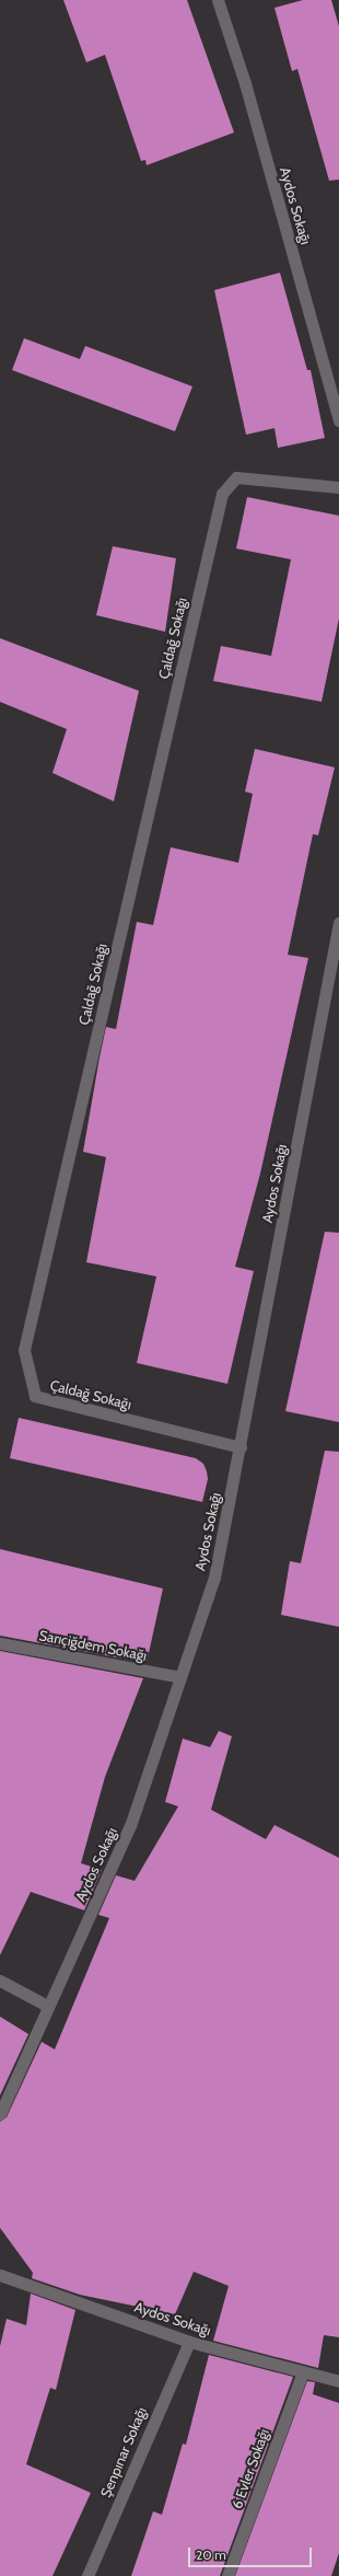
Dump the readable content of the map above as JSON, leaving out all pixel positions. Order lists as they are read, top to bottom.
{
  "streets": {
    "street": [
      "Aydos Sokağı",
      "Çaldağ Sokağı",
      "Sarıçiğdem Sokağı",
      "Şenpınar Sokağı",
      "6 Evler Sokağı"
    ]
  },
  "crossings": [
    ["Aydos Sokağı", "Çaldağ Sokağı"],
    ["Aydos Sokağı", "Sarıçiğdem Sokağı"],
    ["Aydos Sokağı", "Şenpınar Sokağı"],
    ["Aydos Sokağı", "6 Evler Sokağı"]
  ],
  "scale_bar": "20 m"
}
